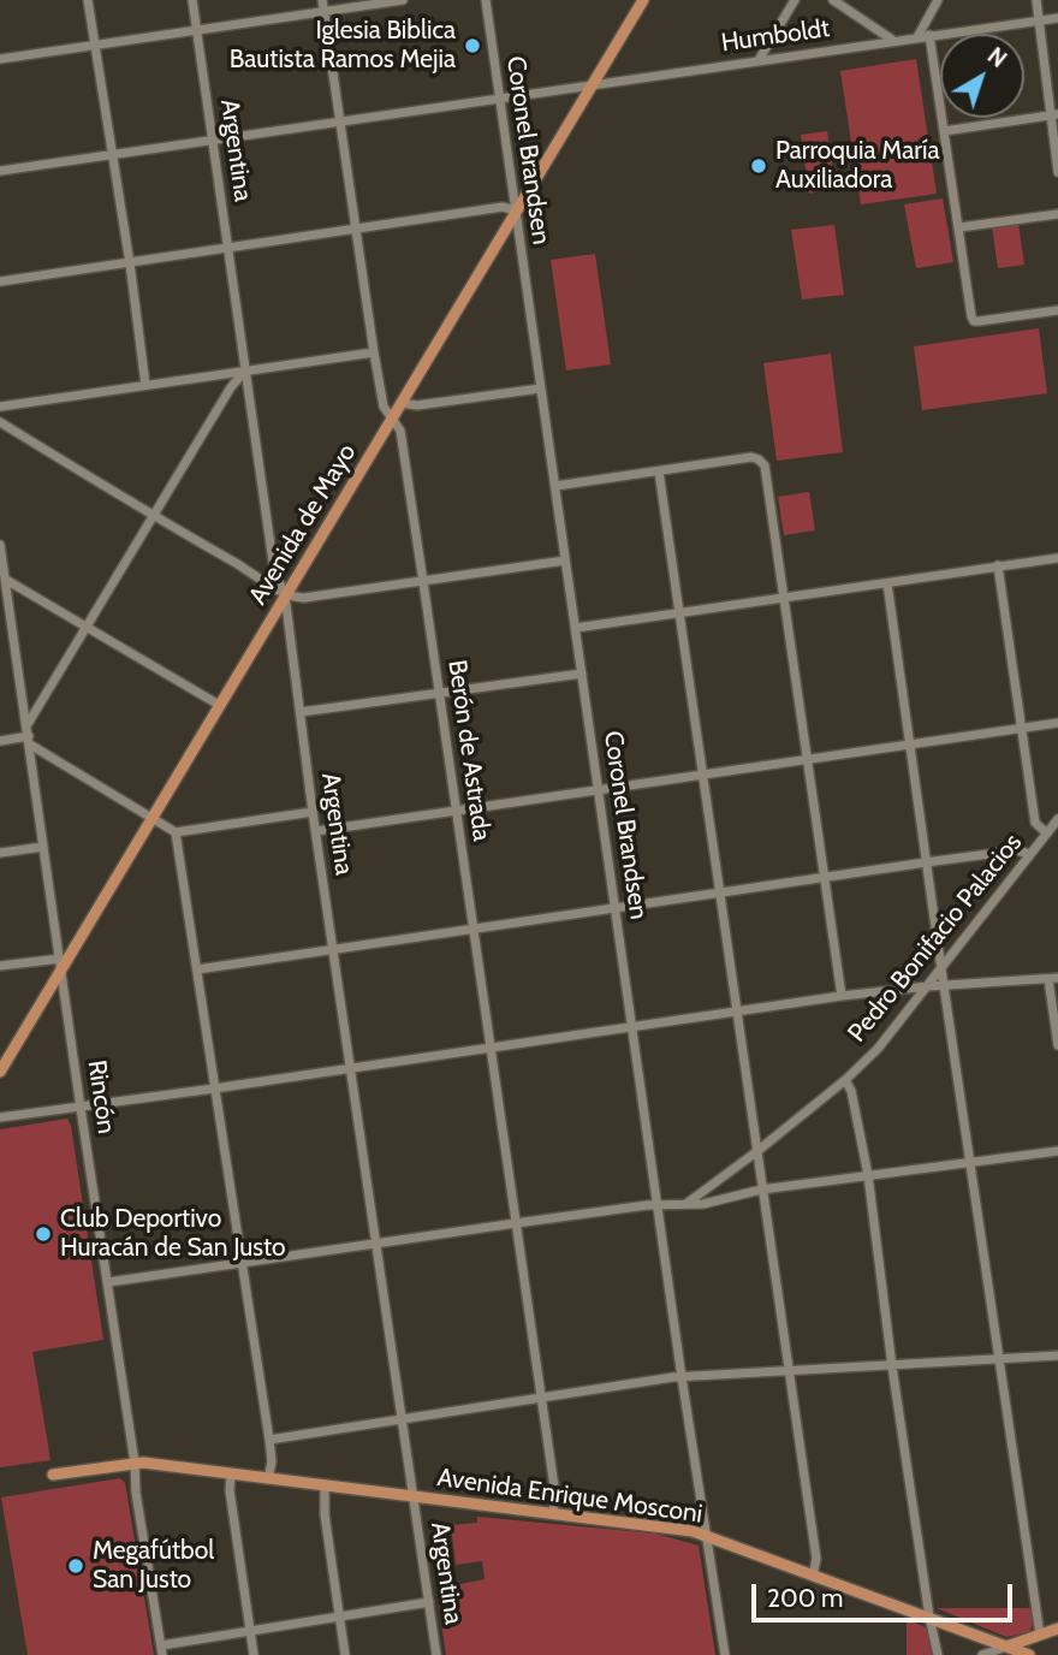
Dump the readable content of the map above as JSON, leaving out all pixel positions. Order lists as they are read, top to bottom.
{
  "streets": {
    "main road": ["Avenida de Mayo", "Avenida Enrique Mosconi"],
    "street": [
      "Humboldt",
      "Argentina",
      "Coronel Brandsen",
      "Berón de Astrada",
      "Pedro Bonifacio Palacios",
      "Rincón"
    ]
  },
  "crossings": [
    ["Humboldt", "Argentina"],
    ["Humboldt", "Coronel Brandsen"],
    ["Humboldt", "Avenida de Mayo"],
    ["Humboldt", "Berón de Astrada"],
    ["Argentina", "Avenida de Mayo"],
    ["Argentina", "Avenida Enrique Mosconi"],
    ["Coronel Brandsen", "Avenida de Mayo"],
    ["Coronel Brandsen", "Avenida Enrique Mosconi"],
    ["Avenida de Mayo", "Berón de Astrada"],
    ["Avenida de Mayo", "Rincón"],
    ["Berón de Astrada", "Avenida Enrique Mosconi"],
    ["Rincón", "Avenida Enrique Mosconi"]
  ],
  "places": [
    "Iglesia Biblica Bautista Ramos Mejia",
    "Parroquia María Auxiliadora",
    "Club Deportivo Huracán de San Justo",
    "Megafútbol San Justo"
  ],
  "scale_bar": "200 m",
  "north": "top right"
}
